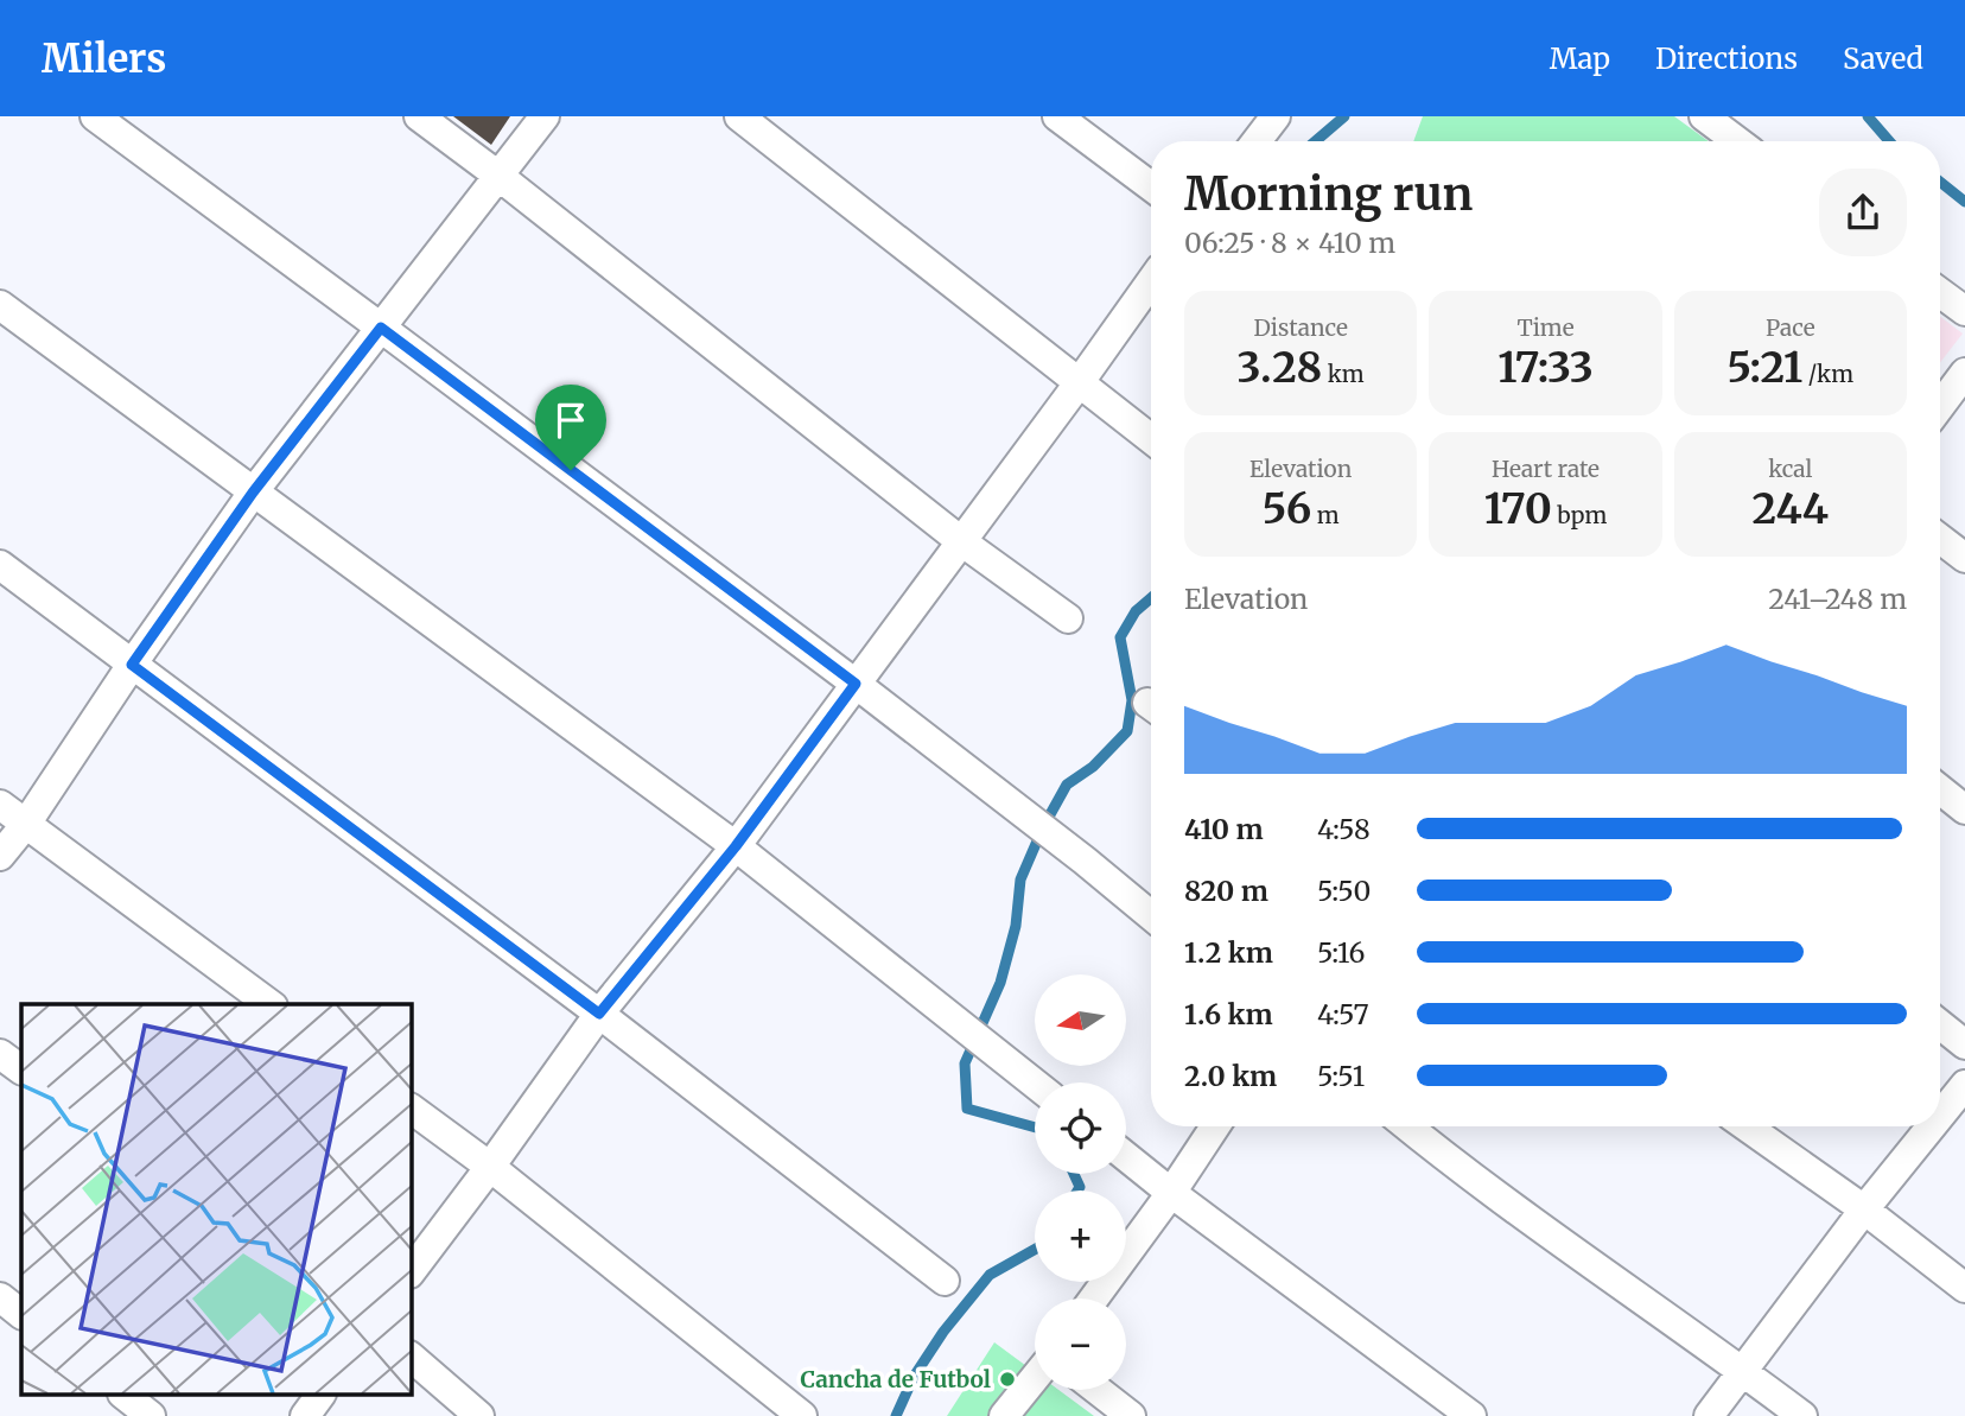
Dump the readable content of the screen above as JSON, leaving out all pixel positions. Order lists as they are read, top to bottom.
{
  "places": ["Cancha de Futbol"],
  "north": "left",
  "page": {
    "header": "Milers",
    "nav": ["Map", "Directions", "Saved"],
    "heading": ["Morning run", "06:25 · 8 × 410 m"],
    "stats": [
      ["Distance", "3.28 km"],
      ["Time", "17:33"],
      ["Pace", "5:21 /km"],
      ["Elevation", "56 m"],
      ["Heart rate", "170 bpm"],
      ["kcal", "244"]
    ],
    "chart": ["Elevation", "241–248 m"],
    "list": [
      {
        "name": "410 m",
        "note": "4:58"
      },
      {
        "name": "820 m",
        "note": "5:50"
      },
      {
        "name": "1.2 km",
        "note": "5:16"
      },
      {
        "name": "1.6 km",
        "note": "4:57"
      },
      {
        "name": "2.0 km",
        "note": "5:51"
      }
    ],
    "map_buttons": ["+", "−"]
  }
}
